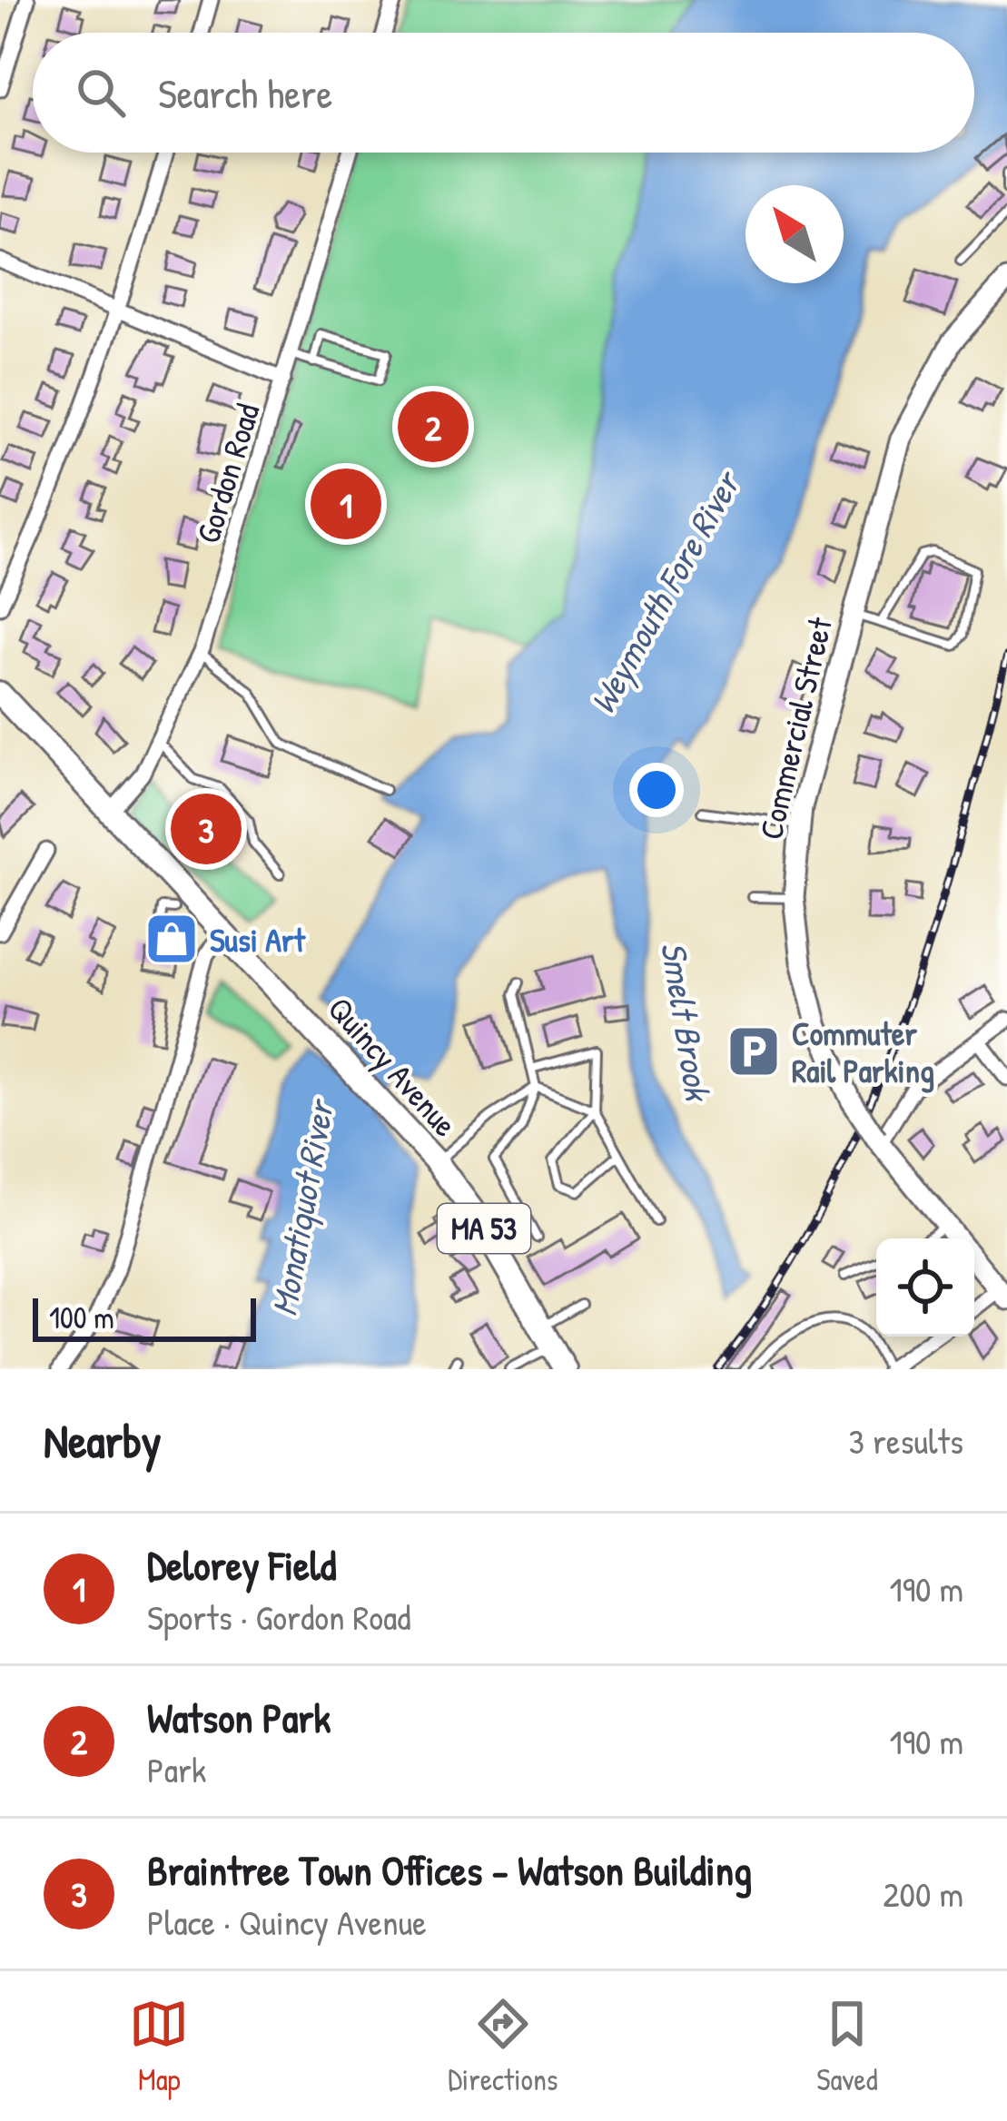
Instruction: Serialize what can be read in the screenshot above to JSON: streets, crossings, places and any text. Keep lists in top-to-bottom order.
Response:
{
  "streets": {
    "main road": ["Commercial Street", "Quincy Avenue", "MA 53"],
    "street": ["Gordon Road"]
  },
  "crossings": [
    ["Gordon Road", "Quincy Avenue"]
  ],
  "water": ["Weymouth Fore River", "Smelt Brook", "Monatiquot River"],
  "places": {
    "shop": ["Susi Art"],
    "parking": ["Commuter Rail Parking"]
  },
  "scale_bar": "100 m",
  "north": "top left",
  "page": {
    "search": "Search here",
    "pins": ["2", "1", "3"],
    "scale": "100 m",
    "heading": ["Nearby", "3 results"],
    "list": [
      {
        "mark": "1",
        "name": "Delorey Field",
        "note": "Sports · Gordon Road",
        "value": "190 m"
      },
      {
        "mark": "2",
        "name": "Watson Park",
        "note": "Park",
        "value": "190 m"
      },
      {
        "mark": "3",
        "name": "Braintree Town Offices - Watson Building",
        "note": "Place · Quincy Avenue",
        "value": "200 m"
      }
    ],
    "nav": ["Map", "Directions", "Saved"]
  }
}
